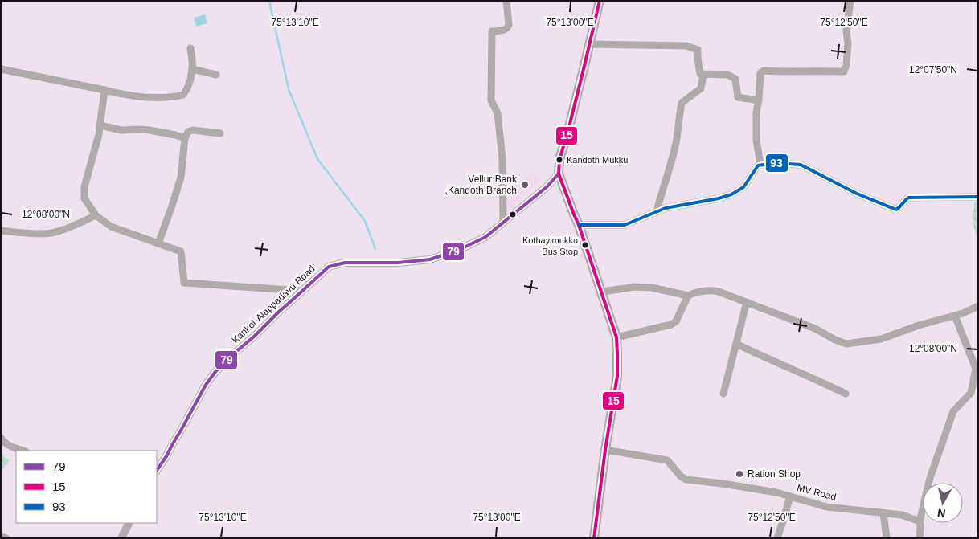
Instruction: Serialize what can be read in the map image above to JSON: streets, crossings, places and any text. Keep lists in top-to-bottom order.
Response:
{
  "streets": {
    "main road": ["Kankol-Alappadavu Road"],
    "street": ["MV Road"]
  },
  "places": [
    "Kandoth Mukku",
    "Vellur Bank ,Kandoth Branch",
    "Kothayimukku Bus Stop",
    "Ration Shop"
  ],
  "lines": ["transit line 15", "transit line 93", "transit line 79"],
  "legend": ["79", "15", "93"],
  "north": "bottom",
  "coordinates": [
    "75°13'10\"E",
    "75°13'00\"E",
    "75°12'50\"E",
    "12°07'50\"N",
    "12°08'00\"N"
  ]
}
